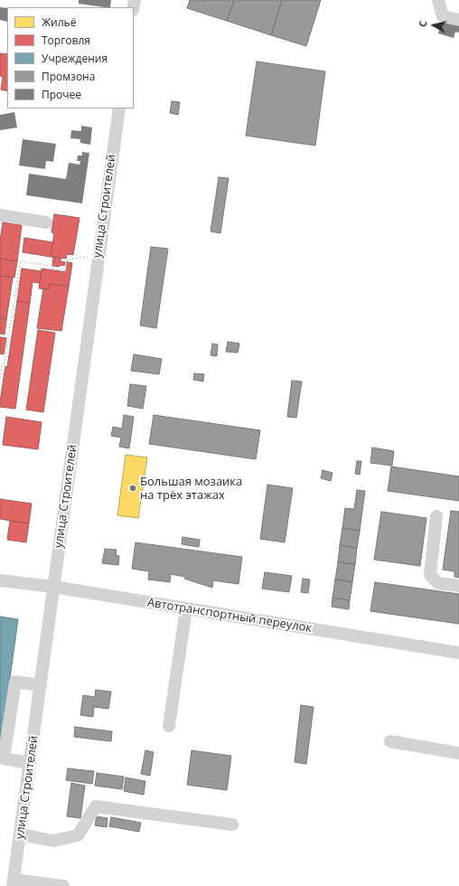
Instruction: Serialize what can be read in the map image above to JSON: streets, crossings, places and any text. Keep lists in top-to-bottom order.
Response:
{
  "streets": {
    "street": ["улица Строителей", "Автотранспортный переулок"]
  },
  "crossings": [
    ["улица Строителей", "Автотранспортный переулок"]
  ],
  "places": ["Большая мозаика на трёх этажах"],
  "legend": [
    "Жильё",
    "Торговля",
    "Учреждения",
    "Промзона",
    "Прочее"
  ],
  "north": "left"
}
